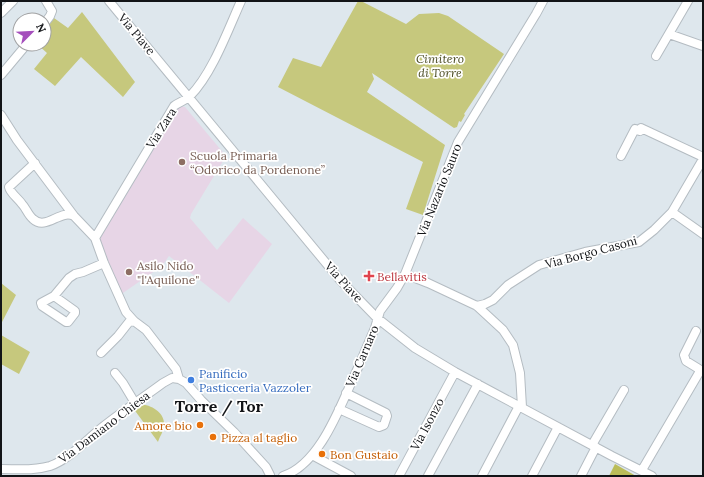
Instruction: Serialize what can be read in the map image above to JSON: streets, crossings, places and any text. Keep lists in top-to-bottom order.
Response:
{
  "streets": {
    "street": [
      "Via Piave",
      "Via Zara",
      "Via Nazario Sauro",
      "Via Borgo Casoni",
      "Via Carnaro",
      "Via Isonzo",
      "Via Damiano Chiesa"
    ]
  },
  "crossings": [
    ["Via Piave", "Via Zara"],
    ["Via Piave", "Via Nazario Sauro"],
    ["Via Piave", "Via Carnaro"],
    ["Via Piave", "Via Isonzo"],
    ["Via Nazario Sauro", "Via Carnaro"]
  ],
  "districts": ["Torre / Tor"],
  "parks": ["Cimitero di Torre"],
  "places": {
    "other": [
      "Scuola Primaria “Odorico da Pordenone”",
      "Asilo Nido \"l'Aquilone\"",
      "Panificio Pasticceria Vazzoler",
      "Amore bio",
      "Pizza al taglio",
      "Bon Gustaio"
    ],
    "health": ["Bellavitis"]
  },
  "north": "top right"
}
